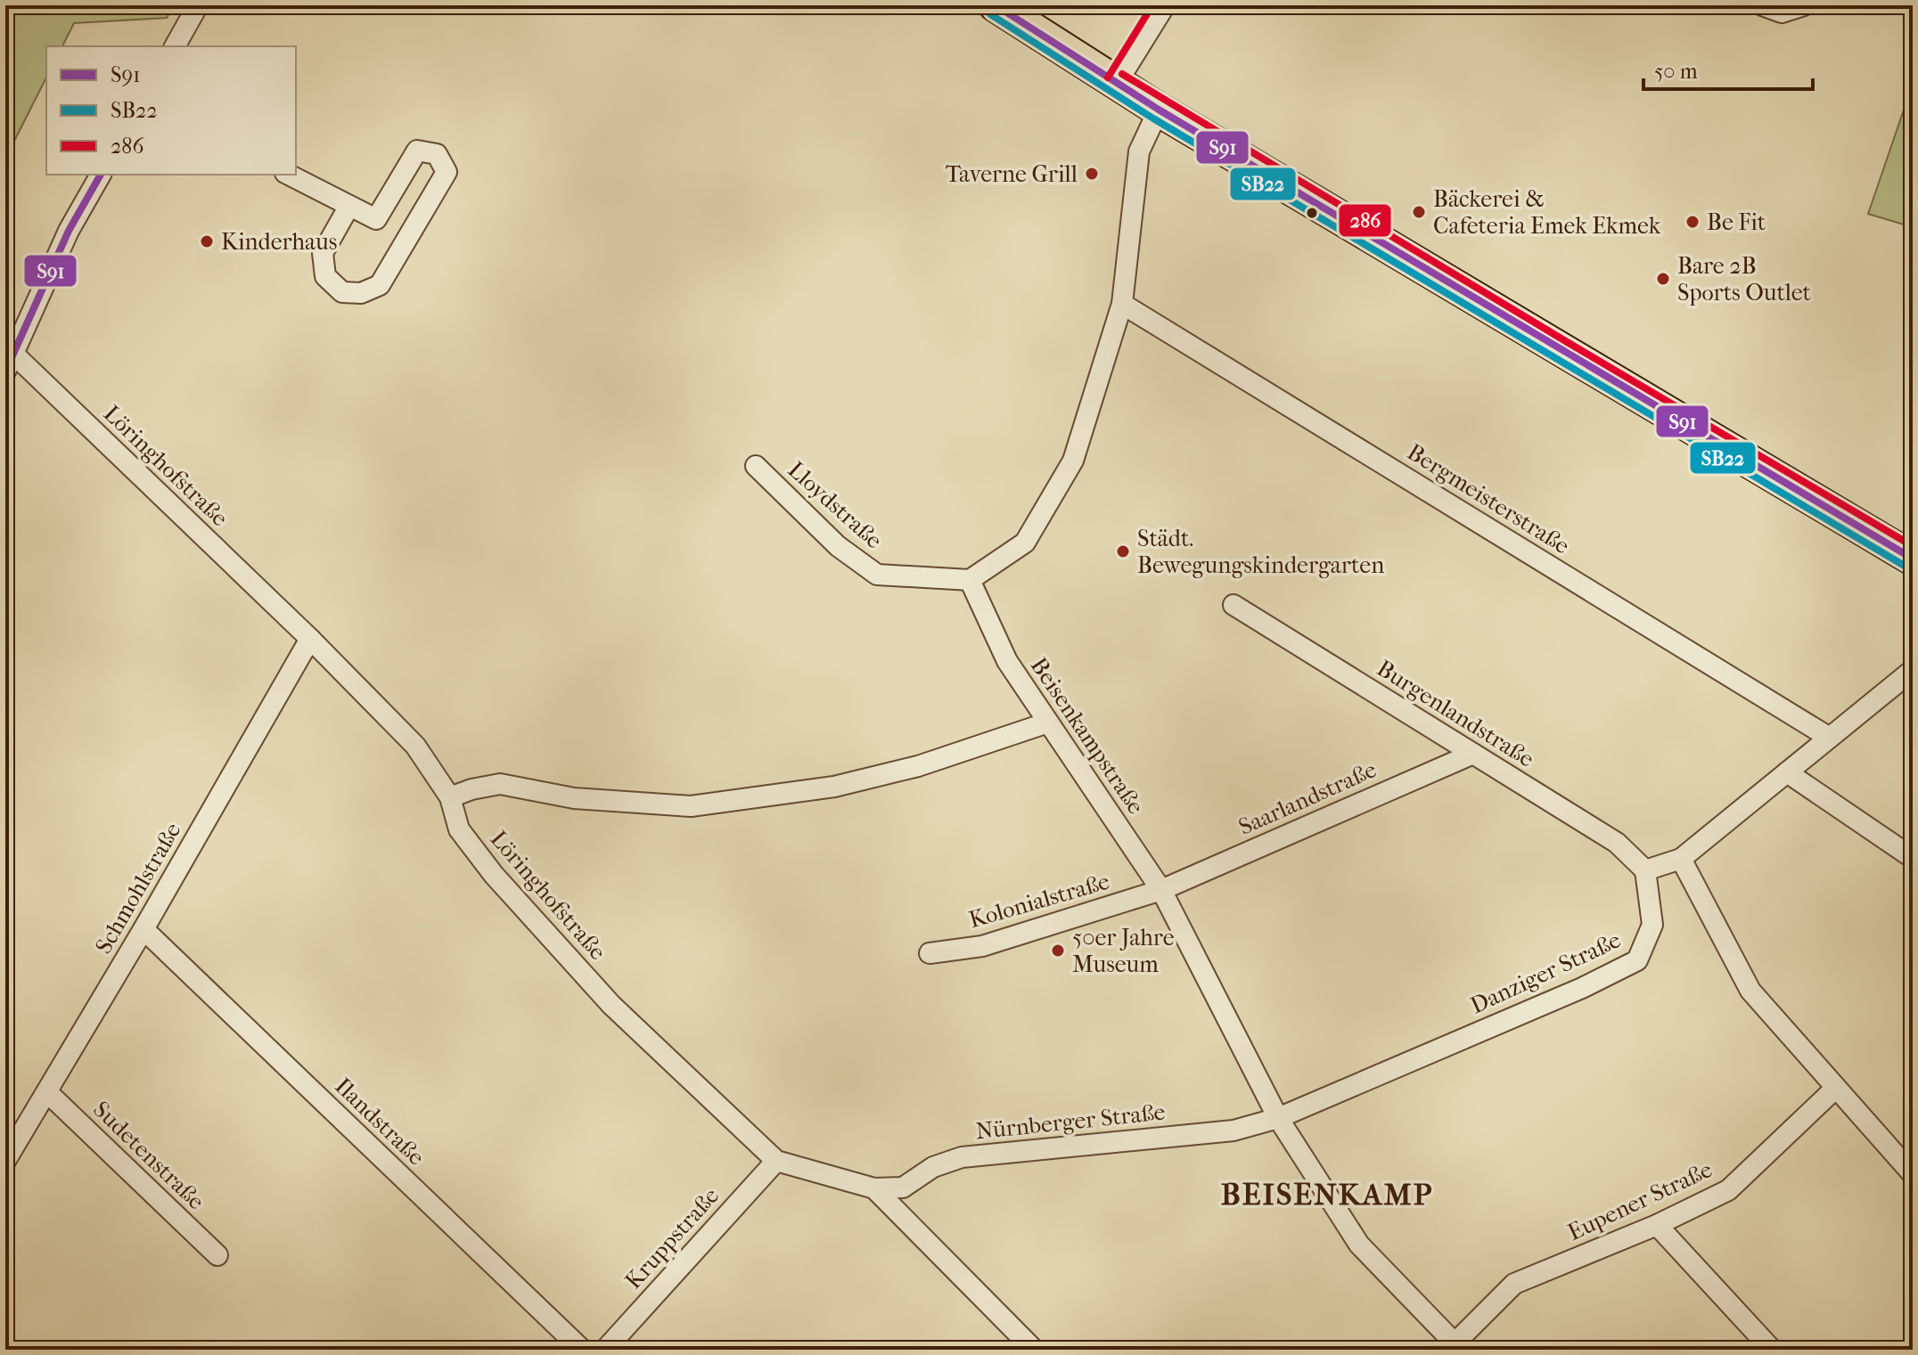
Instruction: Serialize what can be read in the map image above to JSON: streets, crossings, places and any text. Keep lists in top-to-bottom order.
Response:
{
  "streets": {
    "street": [
      "Löringhofstraße",
      "Bergmeisterstraße",
      "Lloydstraße",
      "Burgenlandstraße",
      "Beisenkampstraße",
      "Saarlandstraße",
      "Schmohlstraße",
      "Kolonialstraße",
      "Danziger Straße",
      "Ilandstraße",
      "Nürnberger Straße",
      "Sudetenstraße",
      "Eupener Straße",
      "Kruppstraße"
    ]
  },
  "crossings": [
    ["Löringhofstraße", "Schmohlstraße"],
    ["Löringhofstraße", "Nürnberger Straße"],
    ["Löringhofstraße", "Kruppstraße"],
    ["Lloydstraße", "Beisenkampstraße"],
    ["Burgenlandstraße", "Saarlandstraße"],
    ["Burgenlandstraße", "Danziger Straße"],
    ["Beisenkampstraße", "Saarlandstraße"],
    ["Beisenkampstraße", "Kolonialstraße"],
    ["Beisenkampstraße", "Danziger Straße"],
    ["Beisenkampstraße", "Nürnberger Straße"],
    ["Beisenkampstraße", "Eupener Straße"],
    ["Saarlandstraße", "Kolonialstraße"],
    ["Schmohlstraße", "Ilandstraße"],
    ["Schmohlstraße", "Sudetenstraße"],
    ["Danziger Straße", "Nürnberger Straße"]
  ],
  "districts": ["BEISENKAMP"],
  "places": [
    "Taverne Grill",
    "Bäckerei & Cafeteria Emek Ekmek",
    "Be Fit",
    "Kinderhaus",
    "Bare 2B Sports Outlet",
    "Städt. Bewegungskindergarten",
    "50er Jahre Museum"
  ],
  "lines": ["transit line S91", "transit line 286", "transit line SB22"],
  "legend": ["S91", "SB22", "286"],
  "scale_bar": "50 m"
}
